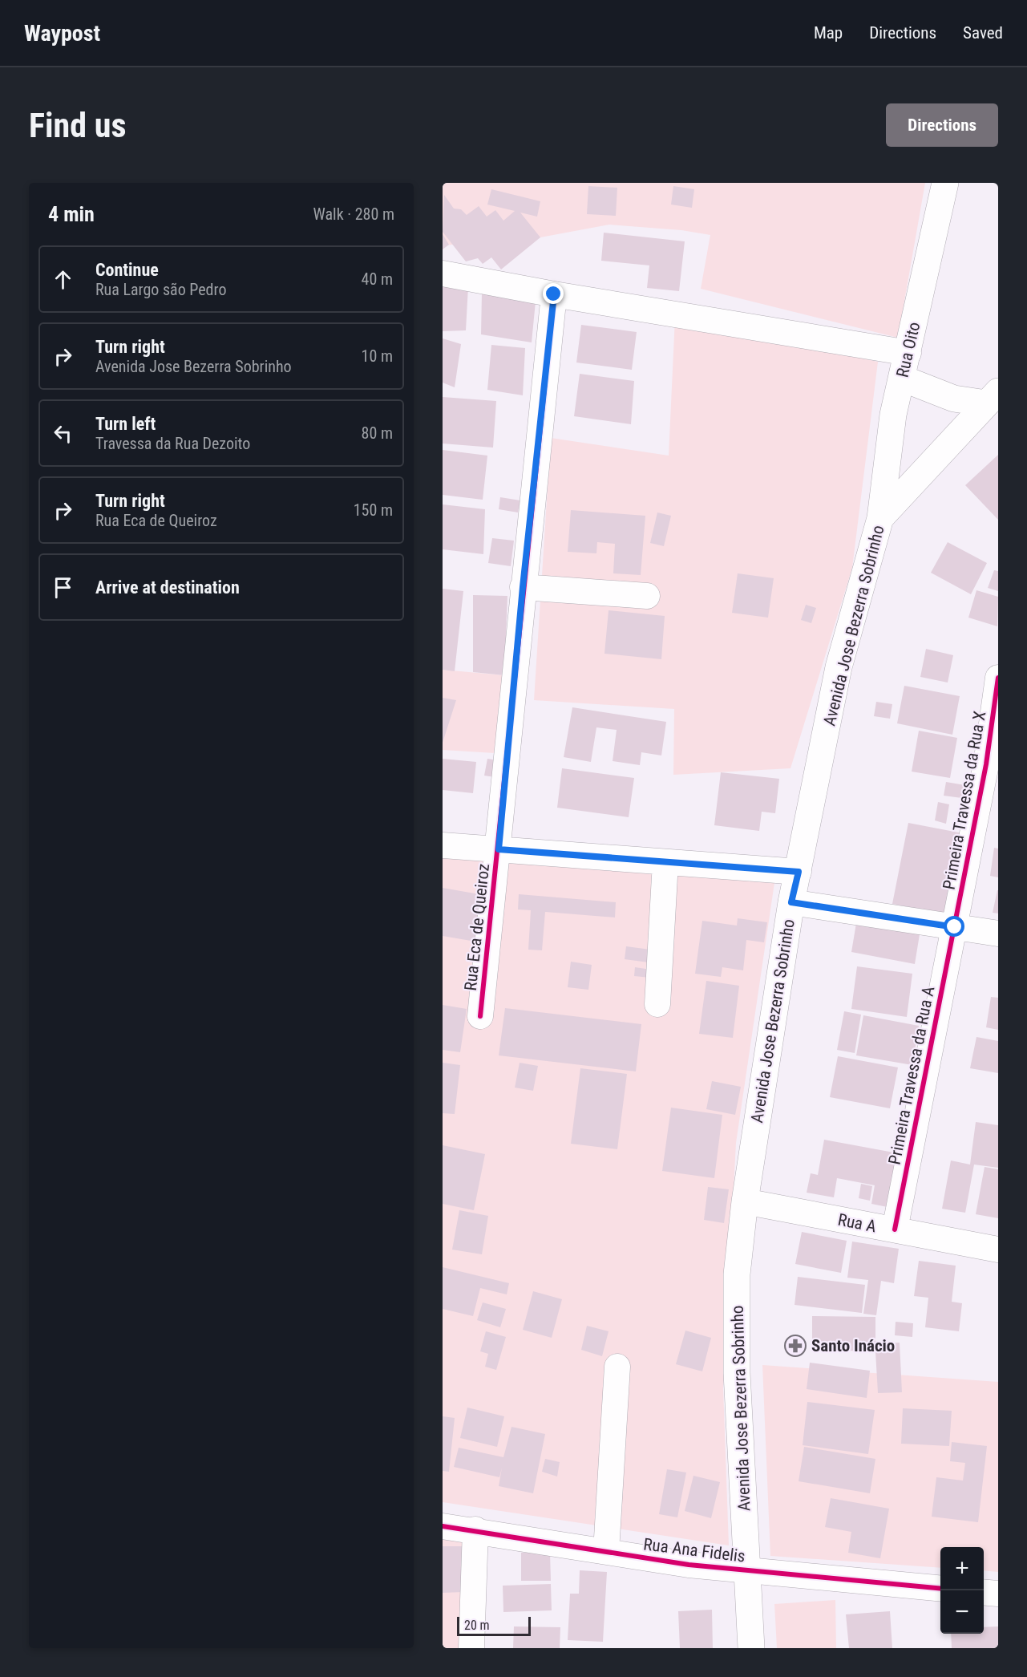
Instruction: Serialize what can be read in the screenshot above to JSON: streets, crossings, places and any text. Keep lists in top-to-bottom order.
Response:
{
  "streets": {
    "main road": ["Rua Oito", "Avenida Jose Bezerra Sobrinho"],
    "street": [
      "Primeira Travessa da Rua X",
      "Rua Eca de Queiroz",
      "Primeira Travessa da Rua A",
      "Rua A",
      "Rua Ana Fidelis"
    ]
  },
  "crossings": [
    ["Rua Oito", "Avenida Jose Bezerra Sobrinho"],
    ["Avenida Jose Bezerra Sobrinho", "Rua A"],
    ["Avenida Jose Bezerra Sobrinho", "Rua Ana Fidelis"],
    ["Primeira Travessa da Rua X", "Primeira Travessa da Rua A"],
    ["Primeira Travessa da Rua A", "Rua A"]
  ],
  "places": {
    "pharmacy": ["Santo Inácio"]
  },
  "scale_bar": "20 m",
  "page": {
    "header": "Waypost",
    "nav": ["Map", "Directions", "Saved"],
    "buttons": "Directions",
    "title": "Find us",
    "heading": ["4 min", "Walk · 280 m"],
    "list": [
      ["Continue", "Rua Largo são Pedro", "40 m"],
      ["Turn right", "Avenida Jose Bezerra Sobrinho", "10 m"],
      ["Turn left", "Travessa da Rua Dezoito", "80 m"],
      ["Turn right", "Rua Eca de Queiroz", "150 m"],
      "Arrive at destination"
    ],
    "map_buttons": ["+", "−"],
    "scale": "20 m"
  }
}
